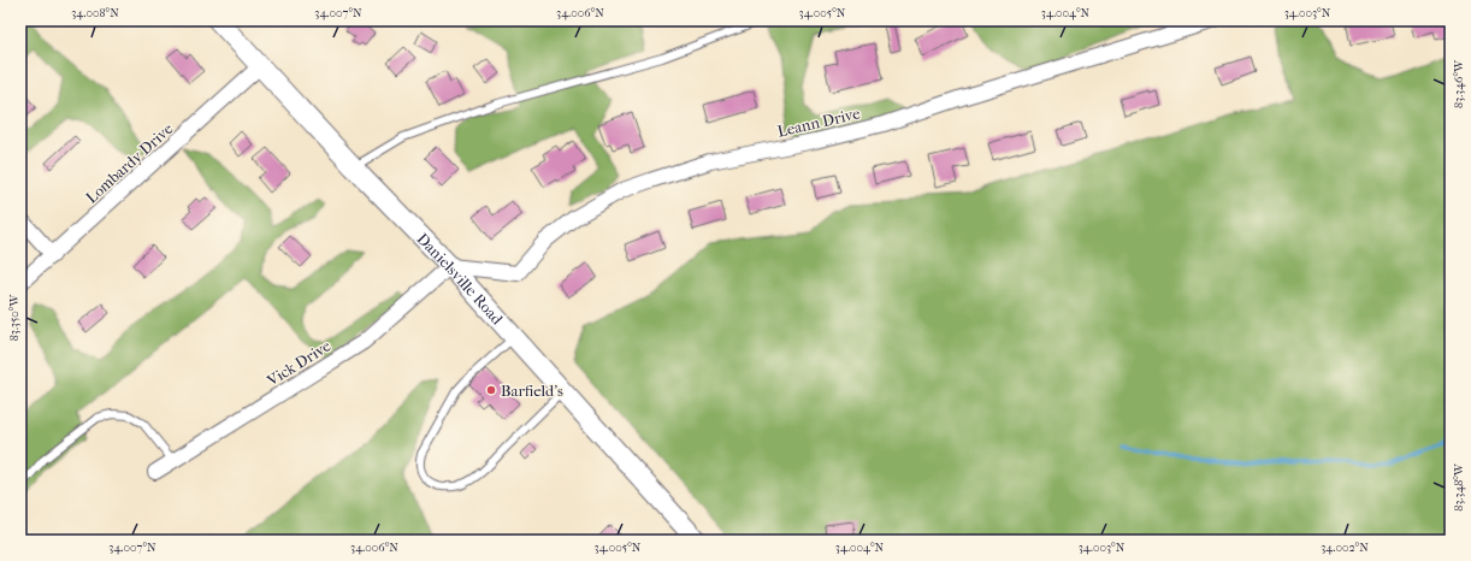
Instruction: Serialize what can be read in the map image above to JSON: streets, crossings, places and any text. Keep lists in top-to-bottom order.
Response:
{
  "streets": {
    "main road": ["Danielsville Road"],
    "street": ["Leann Drive", "Lombardy Drive", "Vick Drive"]
  },
  "crossings": [
    ["Leann Drive", "Danielsville Road"],
    ["Leann Drive", "Vick Drive"],
    ["Lombardy Drive", "Danielsville Road"],
    ["Danielsville Road", "Vick Drive"]
  ],
  "places": ["Barfield's"],
  "coordinates": [
    "34.008°N",
    "34.007°N",
    "34.006°N",
    "34.005°N",
    "34.004°N",
    "34.003°N",
    "83.346°W",
    "83.350°W",
    "83.348°W",
    "34.002°N"
  ]
}
